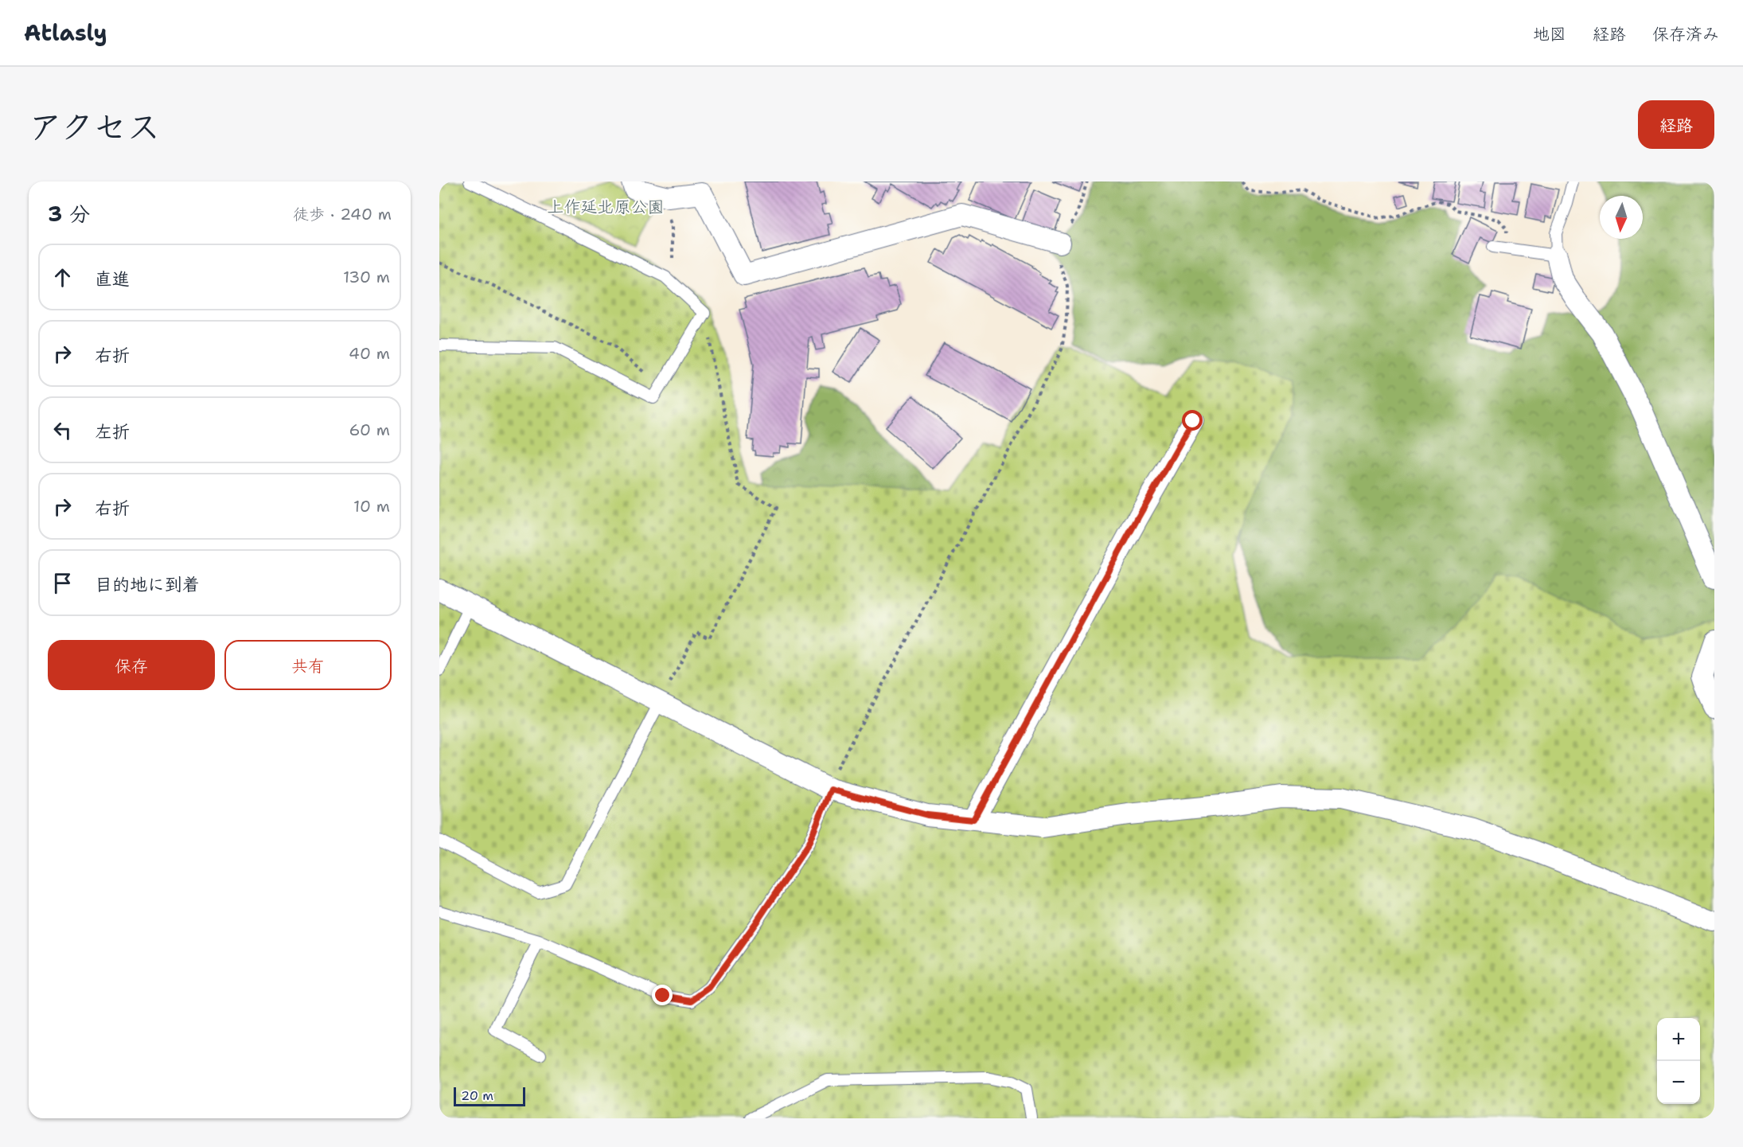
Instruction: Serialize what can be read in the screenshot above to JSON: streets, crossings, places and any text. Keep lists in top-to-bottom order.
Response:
{
  "parks": ["上作延北原公園"],
  "scale_bar": "20 m",
  "north": "bottom",
  "page": {
    "header": "Atlasly",
    "nav": ["地図", "経路", "保存済み"],
    "title": "アクセス",
    "buttons": [
      "経路",
      ["保存", "共有"]
    ],
    "heading": ["3 分", "徒歩 · 240 m"],
    "list": [
      ["直進", "130 m"],
      ["右折", "40 m"],
      ["左折", "60 m"],
      ["右折", "10 m"],
      "目的地に到着"
    ],
    "map_buttons": ["+", "−"],
    "scale": "20 m"
  }
}
